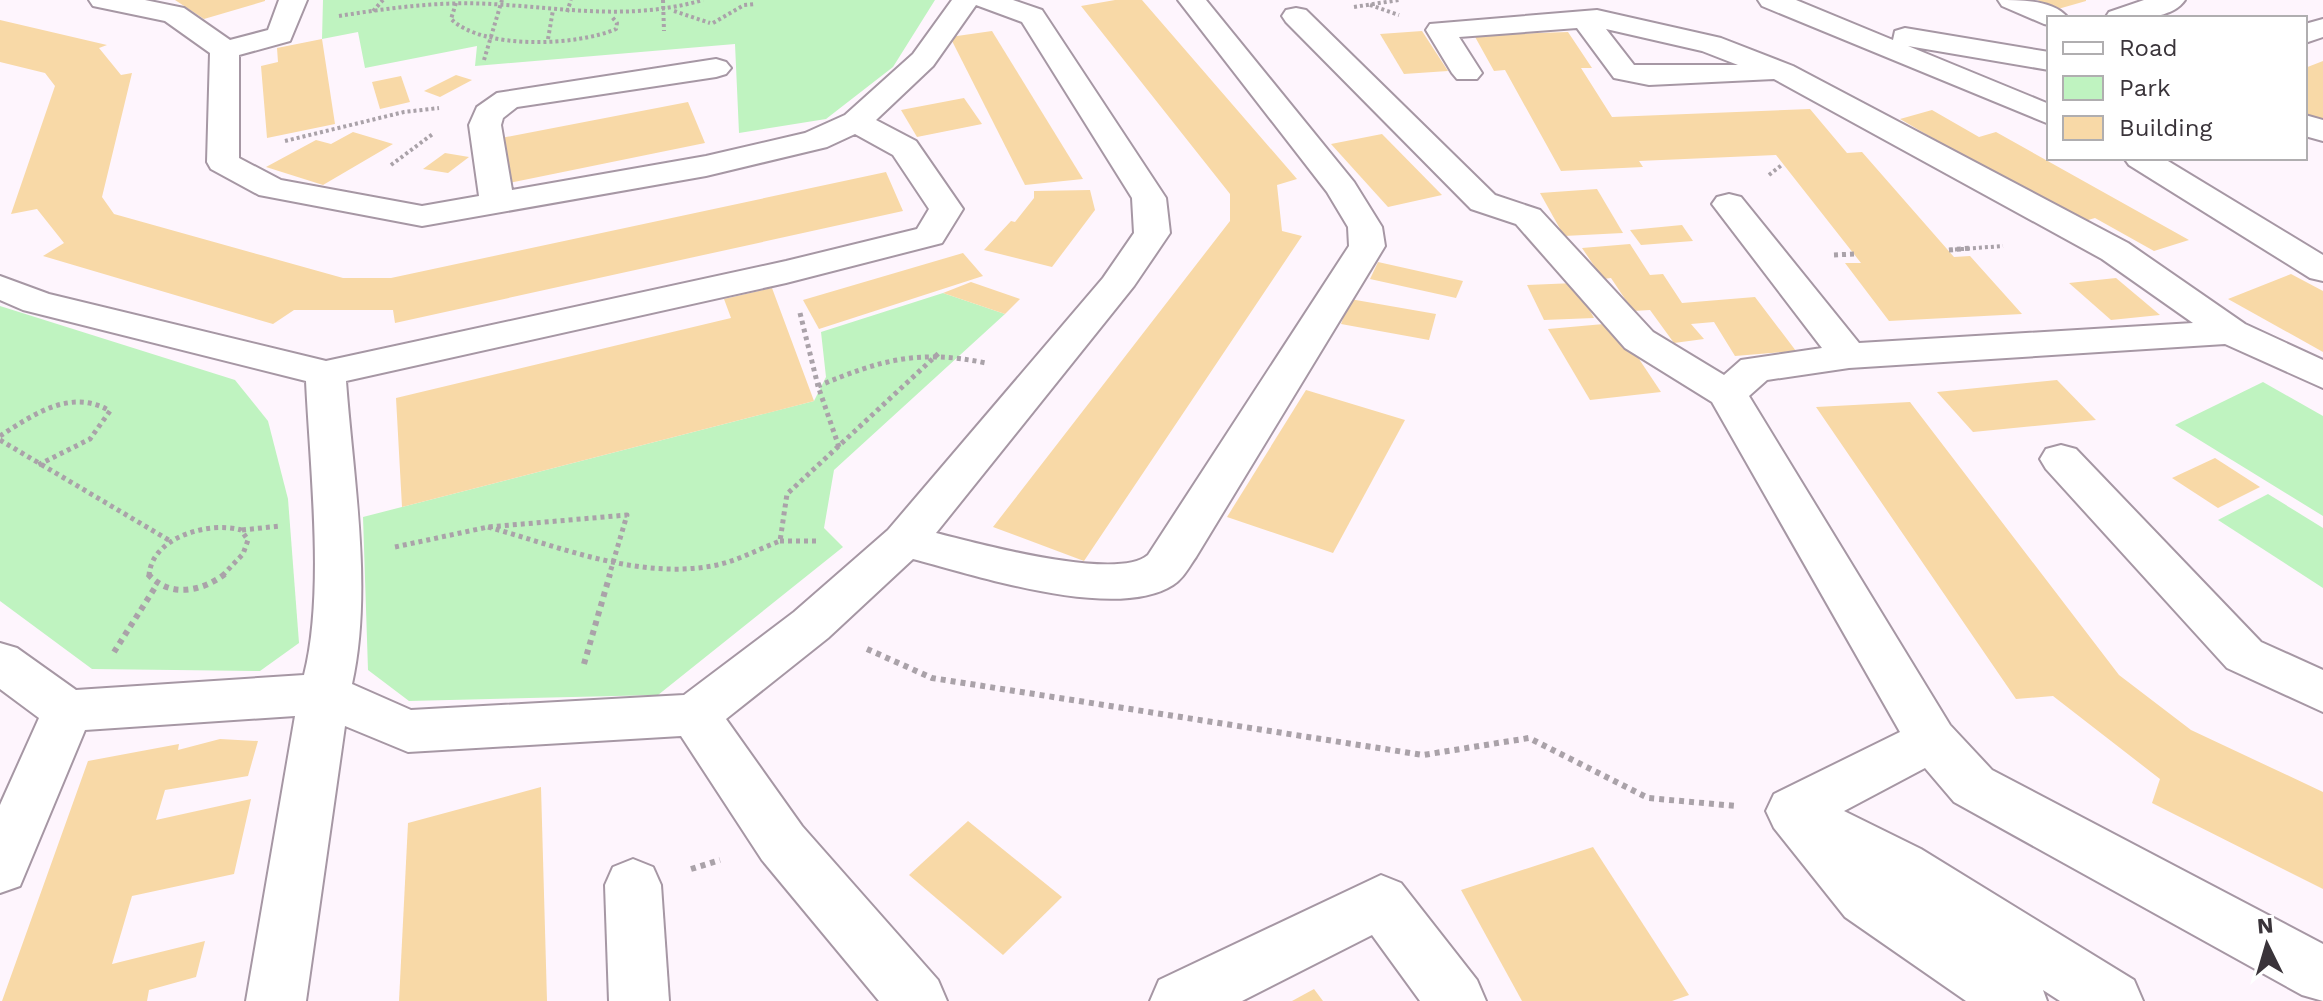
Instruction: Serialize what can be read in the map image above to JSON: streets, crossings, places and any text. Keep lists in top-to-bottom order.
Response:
{
  "legend": ["Road", "Park", "Building"],
  "north": "top"
}
